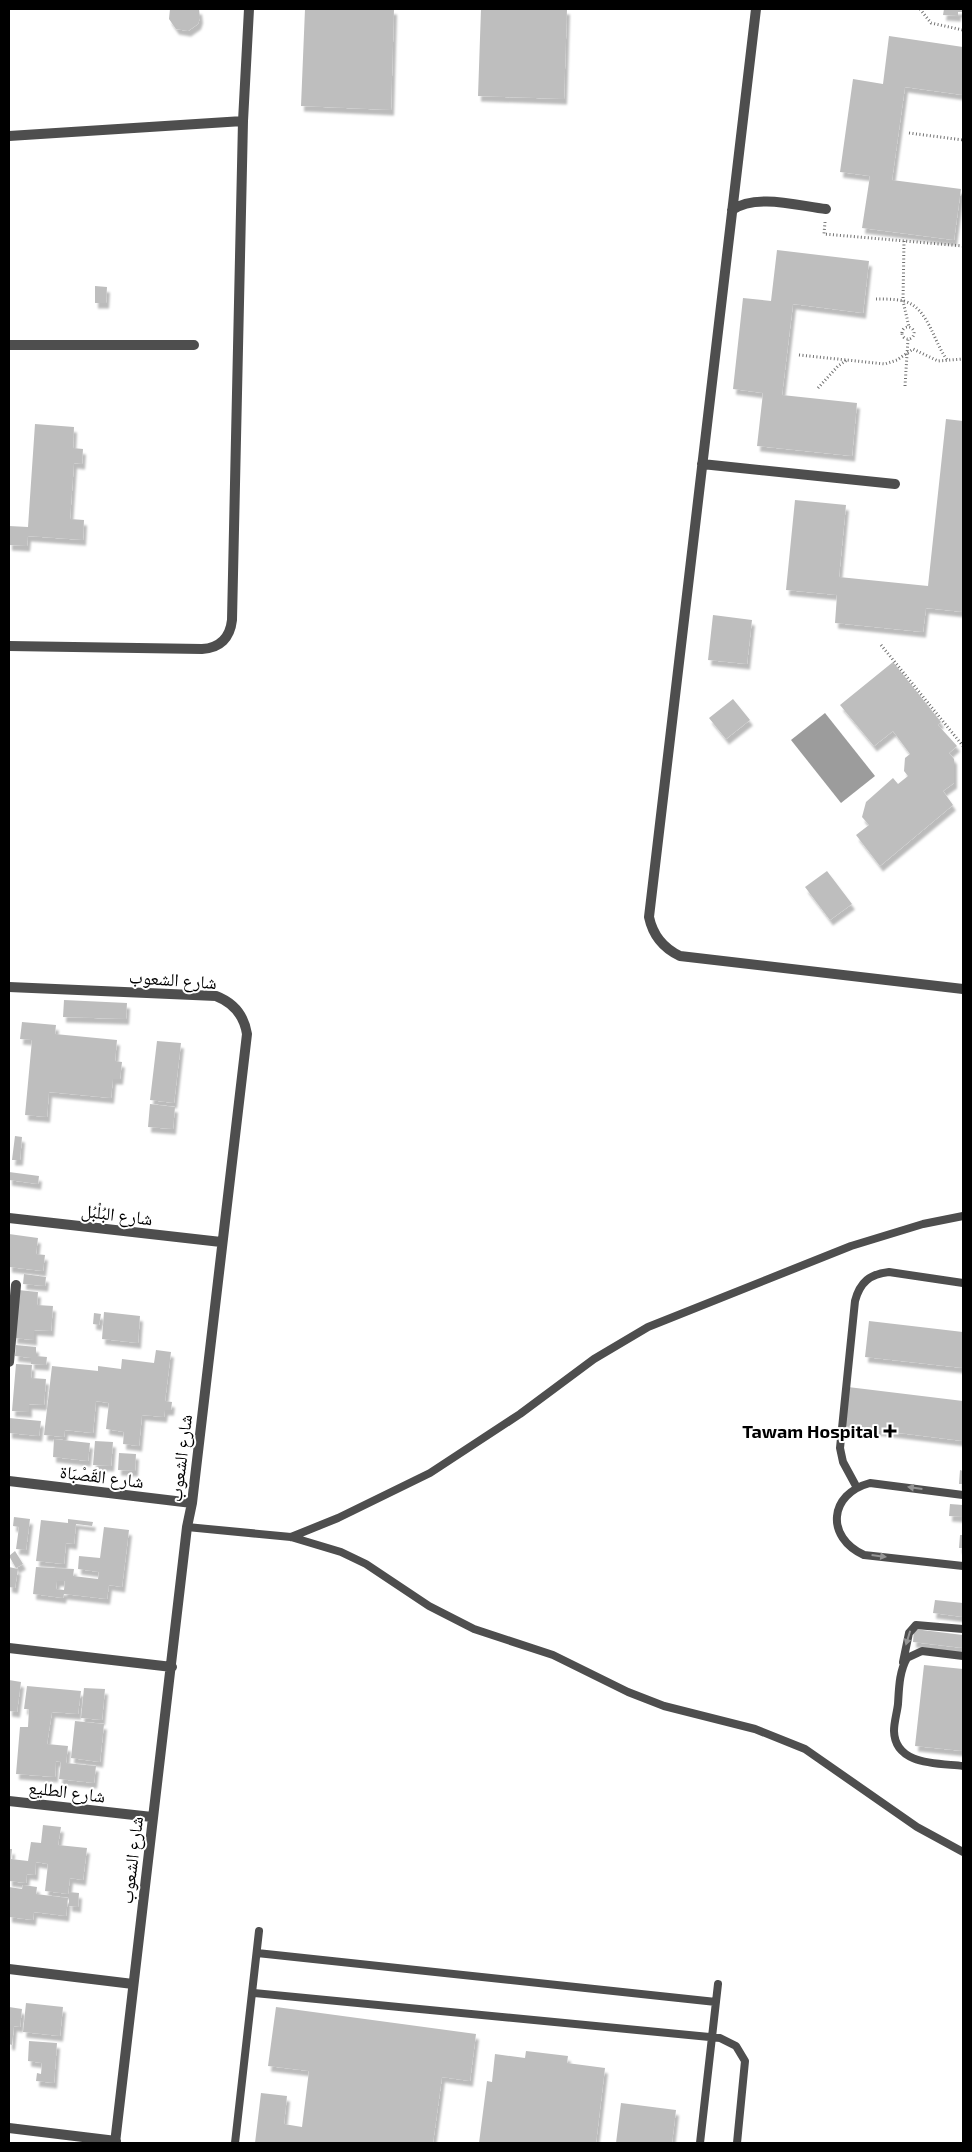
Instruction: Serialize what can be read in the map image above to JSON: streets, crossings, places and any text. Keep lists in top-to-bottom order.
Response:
{
  "streets": {
    "street": [
      "شارع الشعوب",
      "شارع البُلْبُل",
      "شارع القَصْبَاة",
      "شارع الطليع"
    ]
  },
  "crossings": [
    ["شارع الشعوب", "شارع البُلْبُل"],
    ["شارع الشعوب", "شارع القَصْبَاة"],
    ["شارع الشعوب", "شارع الطليع"]
  ],
  "places": {
    "health": ["Tawam Hospital"]
  }
}
